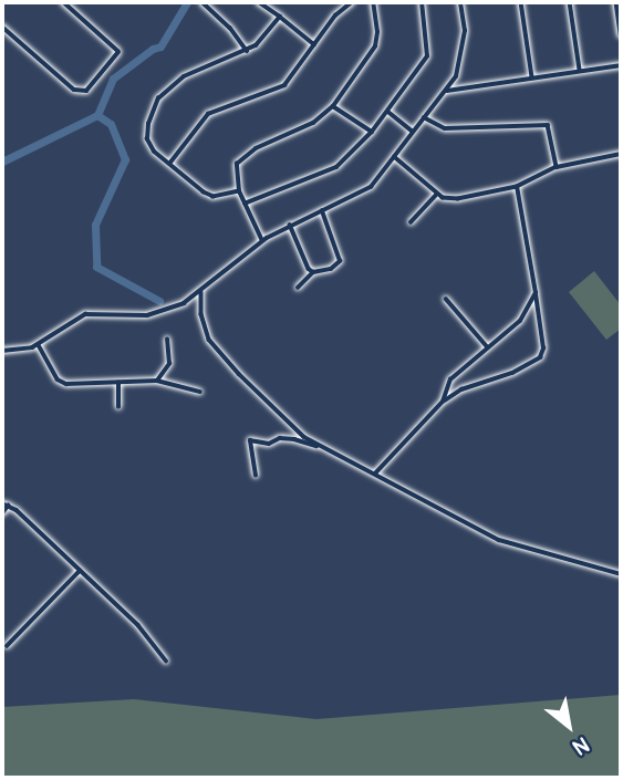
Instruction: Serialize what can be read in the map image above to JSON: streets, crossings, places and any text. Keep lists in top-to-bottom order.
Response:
{
  "north": "bottom right"
}
